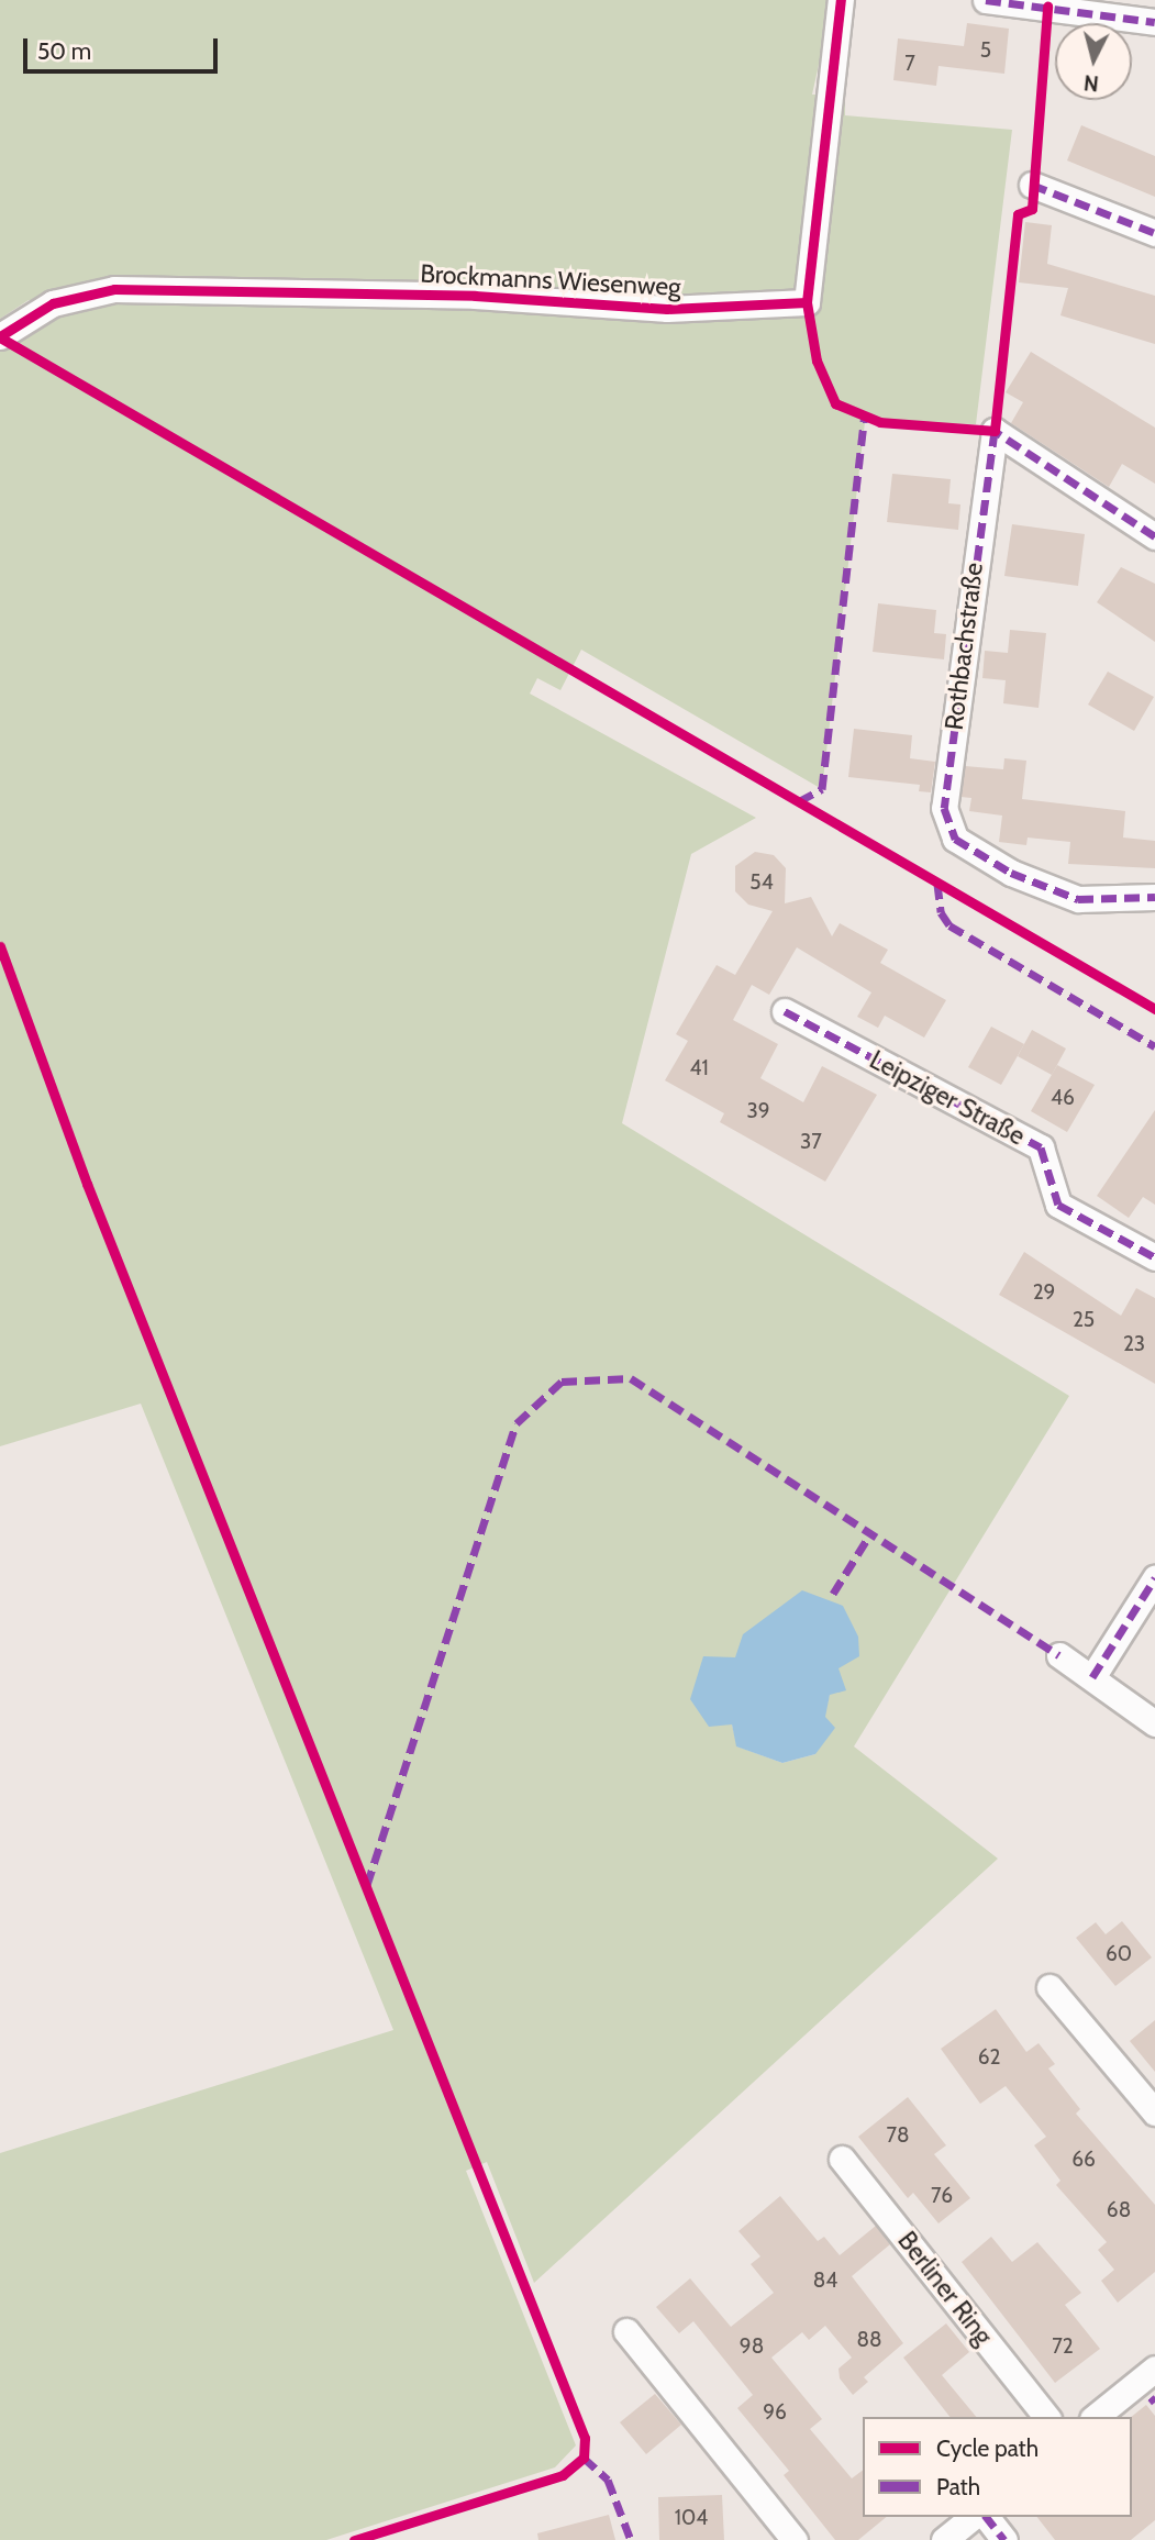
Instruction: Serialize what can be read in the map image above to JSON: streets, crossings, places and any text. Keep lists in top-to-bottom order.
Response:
{
  "streets": {
    "street": [
      "Brockmanns Wiesenweg",
      "Rothbachstraße",
      "Leipziger Straße",
      "Berliner Ring"
    ]
  },
  "house_numbers": [
    "5",
    "7",
    "54",
    "41",
    "46",
    "39",
    "37",
    "29",
    "25",
    "23",
    "60",
    "62",
    "78",
    "66",
    "76",
    "68",
    "84",
    "88",
    "98",
    "72",
    "96",
    "104"
  ],
  "legend": ["Cycle path", "Path"],
  "scale_bar": "50 m",
  "north": "bottom"
}
